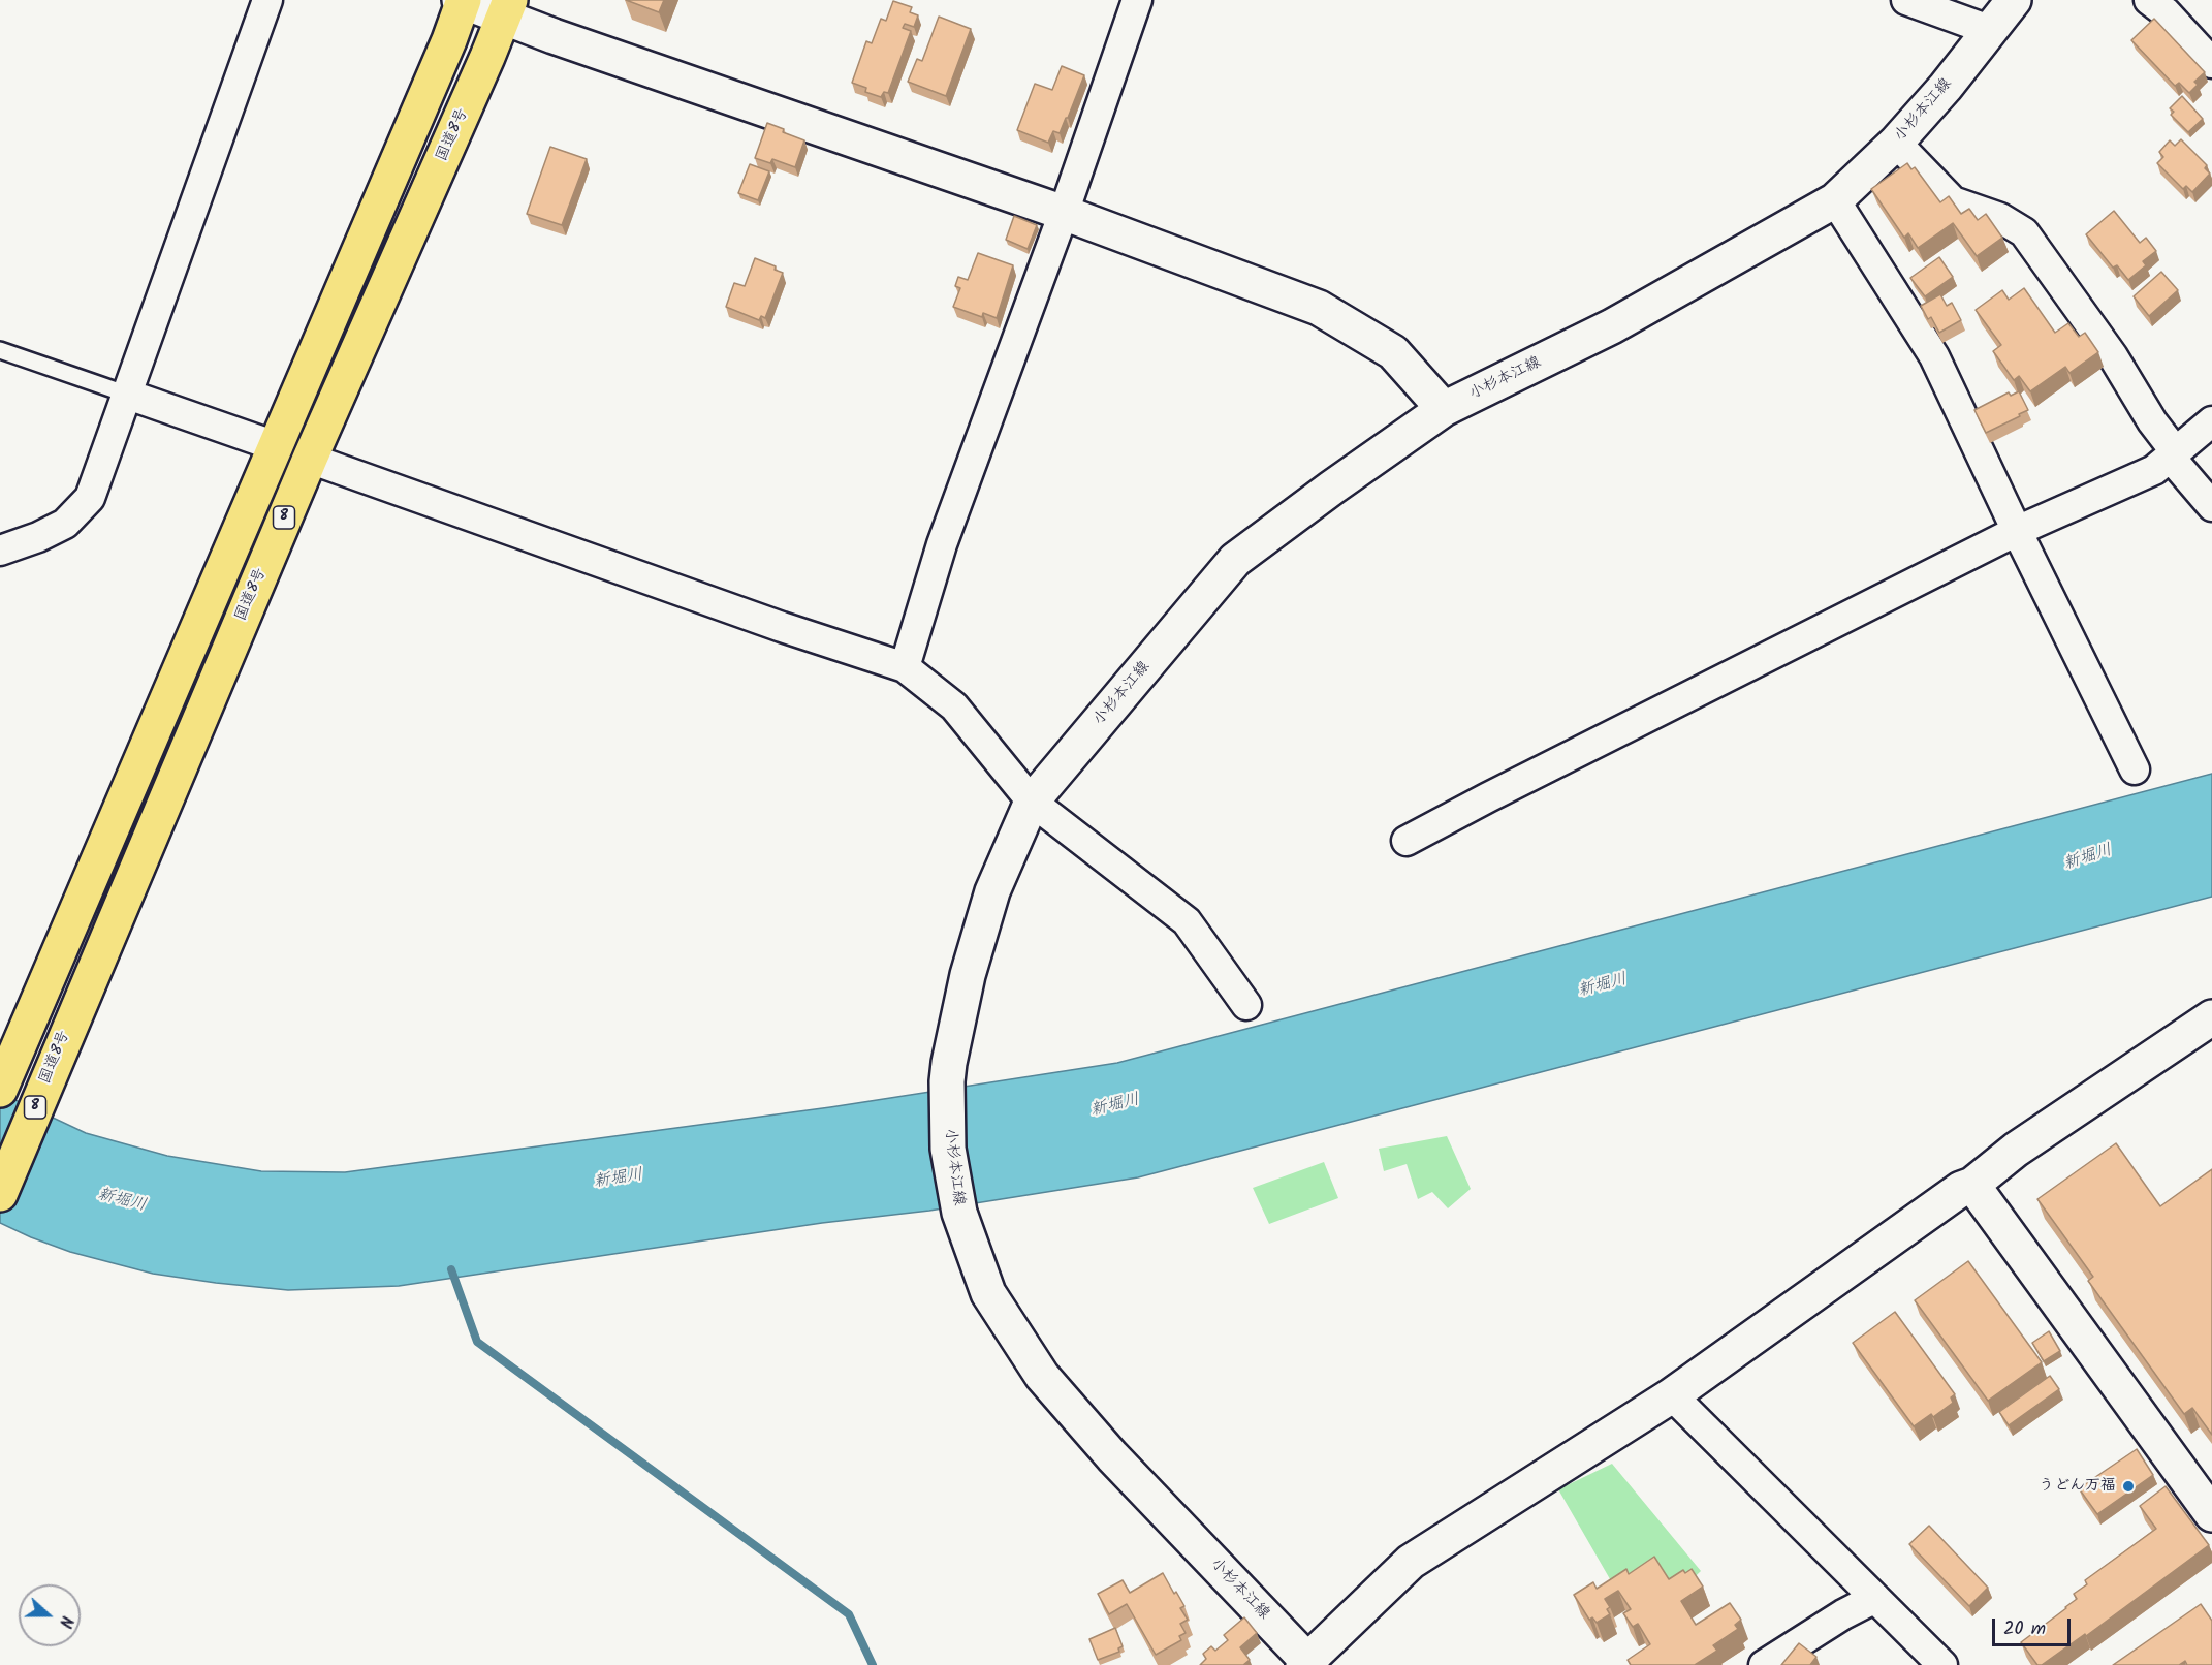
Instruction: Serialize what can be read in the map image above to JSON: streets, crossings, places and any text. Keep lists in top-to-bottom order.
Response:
{
  "streets": {
    "highway": ["国道8号", "8"],
    "street": ["小杉本江線"]
  },
  "water": ["新堀川"],
  "places": ["うどん万福"],
  "scale_bar": "20 m",
  "north": "right"
}
